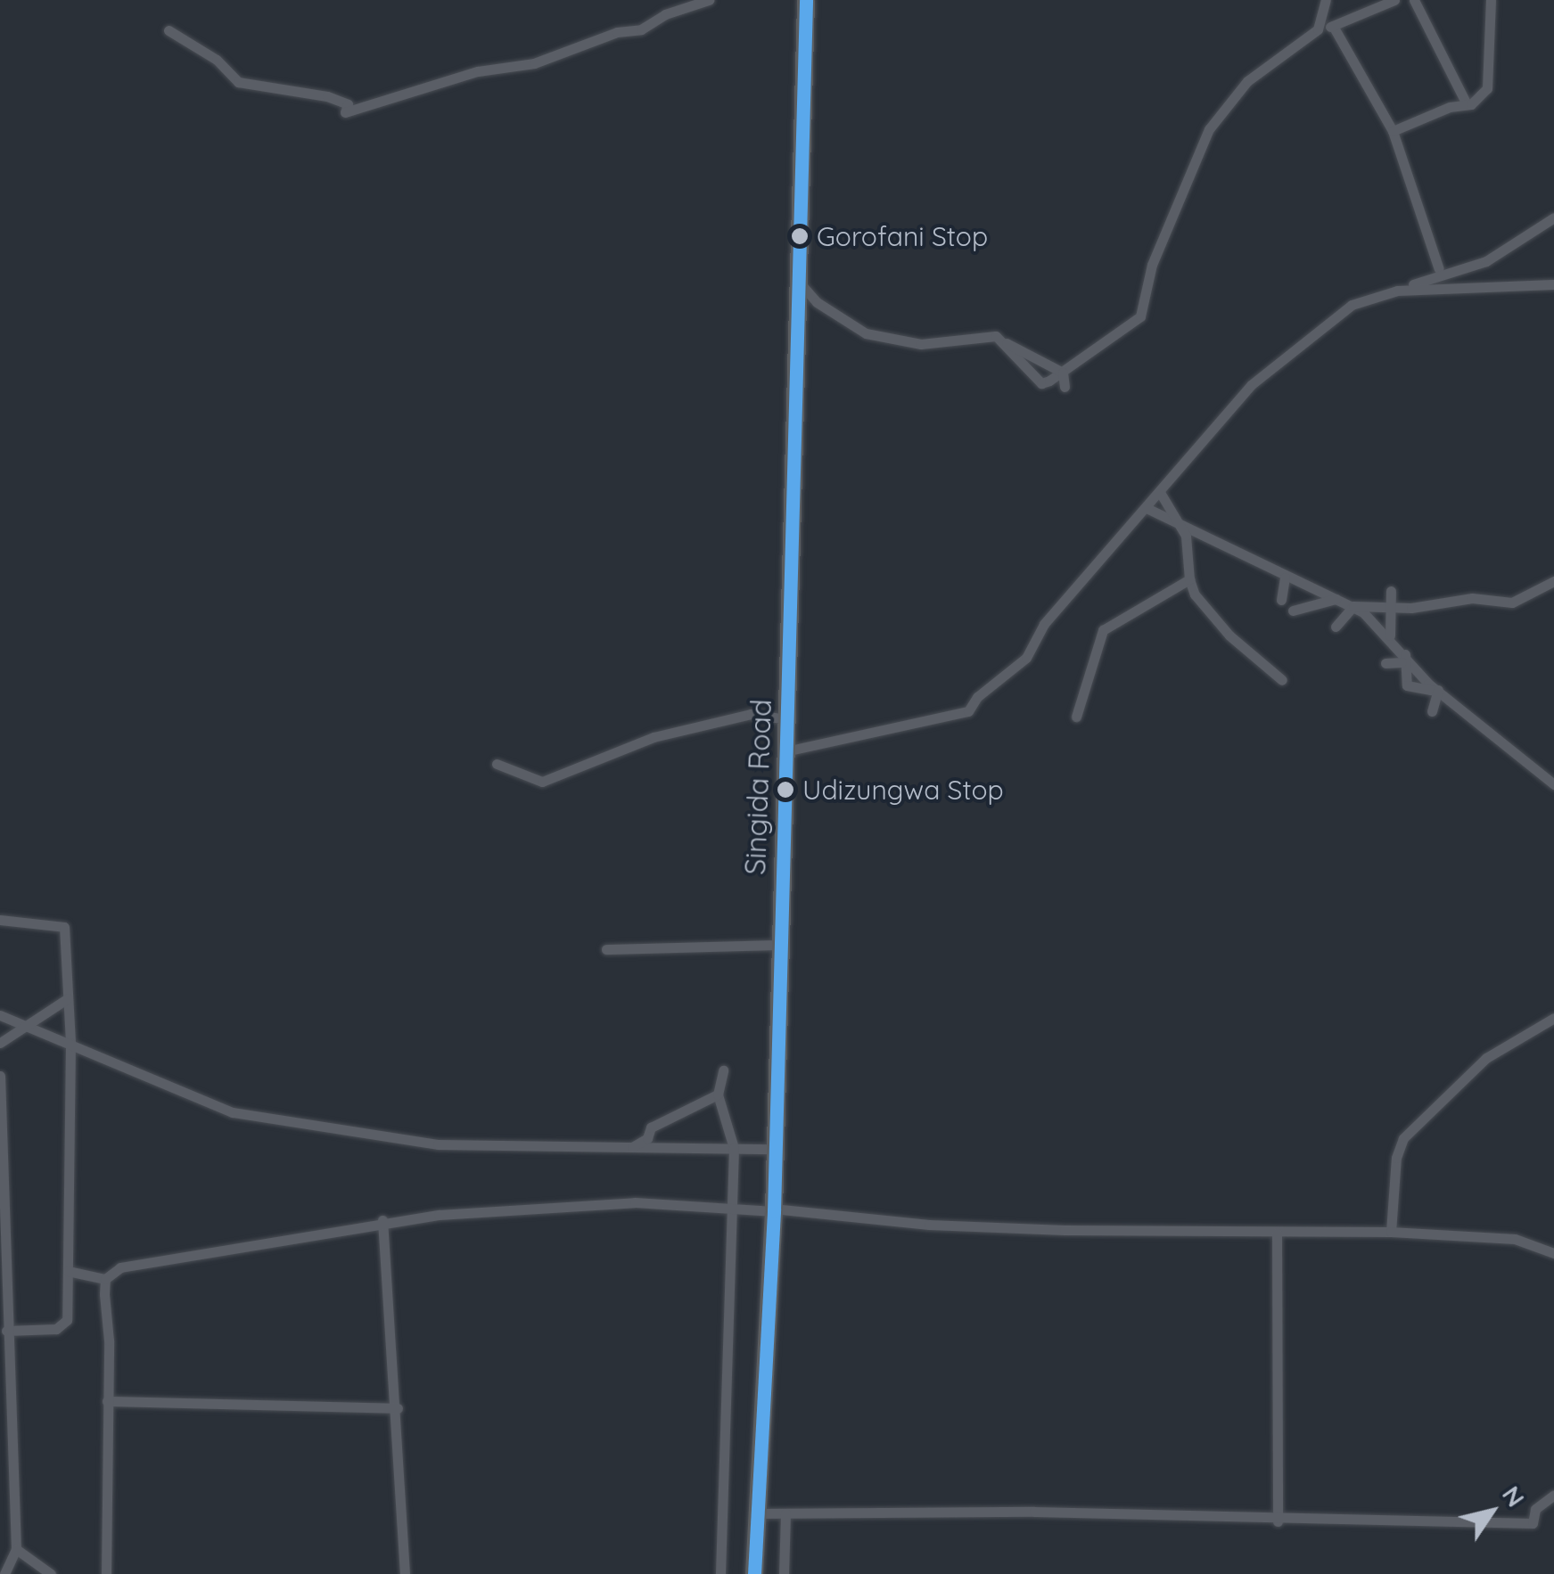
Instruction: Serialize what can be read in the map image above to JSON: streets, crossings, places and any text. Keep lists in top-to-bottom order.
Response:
{
  "streets": {
    "highway": ["Singida Road"]
  },
  "places": ["Gorofani Stop", "Udizungwa Stop"],
  "north": "top right"
}
